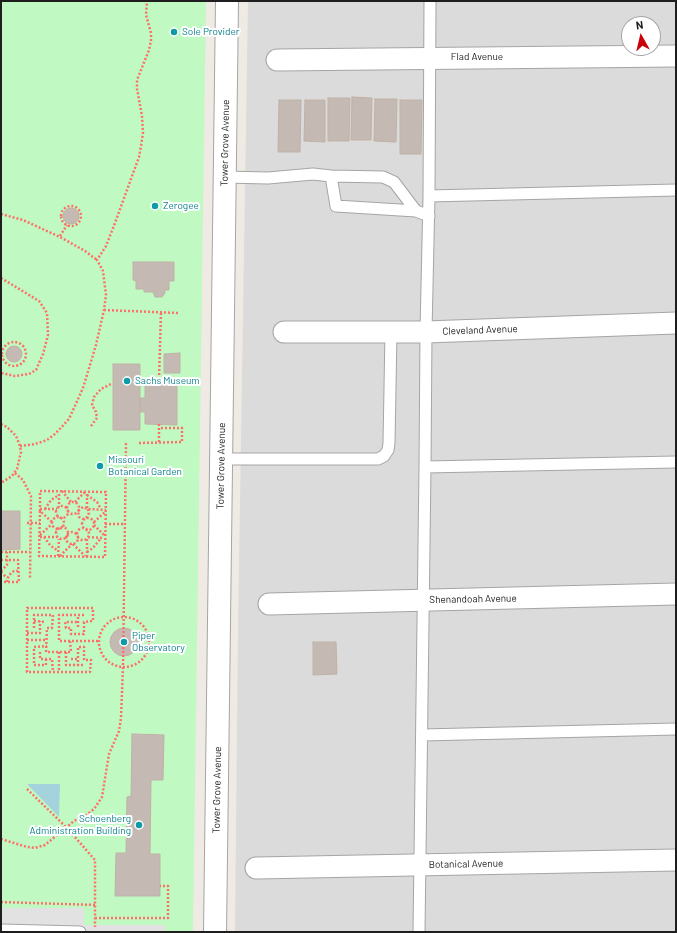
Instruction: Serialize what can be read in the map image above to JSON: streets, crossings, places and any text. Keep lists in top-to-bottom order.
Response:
{
  "streets": {
    "street": [
      "Flad Avenue",
      "Tower Grove Avenue",
      "Cleveland Avenue",
      "Shenandoah Avenue",
      "Botanical Avenue"
    ]
  },
  "places": [
    "Sole Provider",
    "Zerogee",
    "Sachs Museum",
    "Missouri Botanical Garden",
    "Piper Observatory",
    "Schoenberg Administration Building"
  ],
  "north": "top"
}
